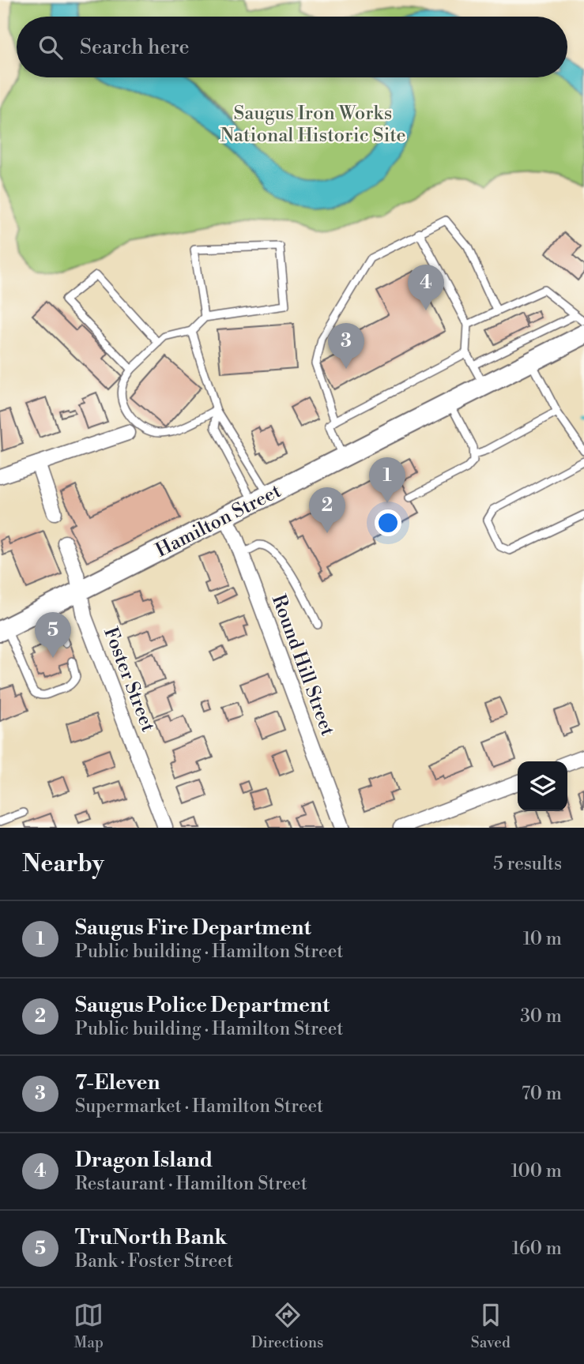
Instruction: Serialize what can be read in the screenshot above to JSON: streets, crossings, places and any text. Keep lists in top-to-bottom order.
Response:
{
  "streets": {
    "main road": ["Hamilton Street"],
    "street": ["Round Hill Street", "Foster Street"]
  },
  "crossings": [
    ["Hamilton Street", "Round Hill Street"],
    ["Hamilton Street", "Foster Street"]
  ],
  "parks": ["Saugus Iron Works National Historic Site"],
  "page": {
    "search": "Search here",
    "pins": [
      "4",
      "3",
      "1",
      "2",
      "5"
    ],
    "heading": ["Nearby", "5 results"],
    "list": [
      {
        "mark": "1",
        "name": "Saugus Fire Department",
        "note": "Public building · Hamilton Street",
        "value": "10 m"
      },
      {
        "mark": "2",
        "name": "Saugus Police Department",
        "note": "Public building · Hamilton Street",
        "value": "30 m"
      },
      {
        "mark": "3",
        "name": "7-Eleven",
        "note": "Supermarket · Hamilton Street",
        "value": "70 m"
      },
      {
        "mark": "4",
        "name": "Dragon Island",
        "note": "Restaurant · Hamilton Street",
        "value": "100 m"
      },
      {
        "mark": "5",
        "name": "TruNorth Bank",
        "note": "Bank · Foster Street",
        "value": "160 m"
      }
    ],
    "nav": ["Map", "Directions", "Saved"]
  }
}
